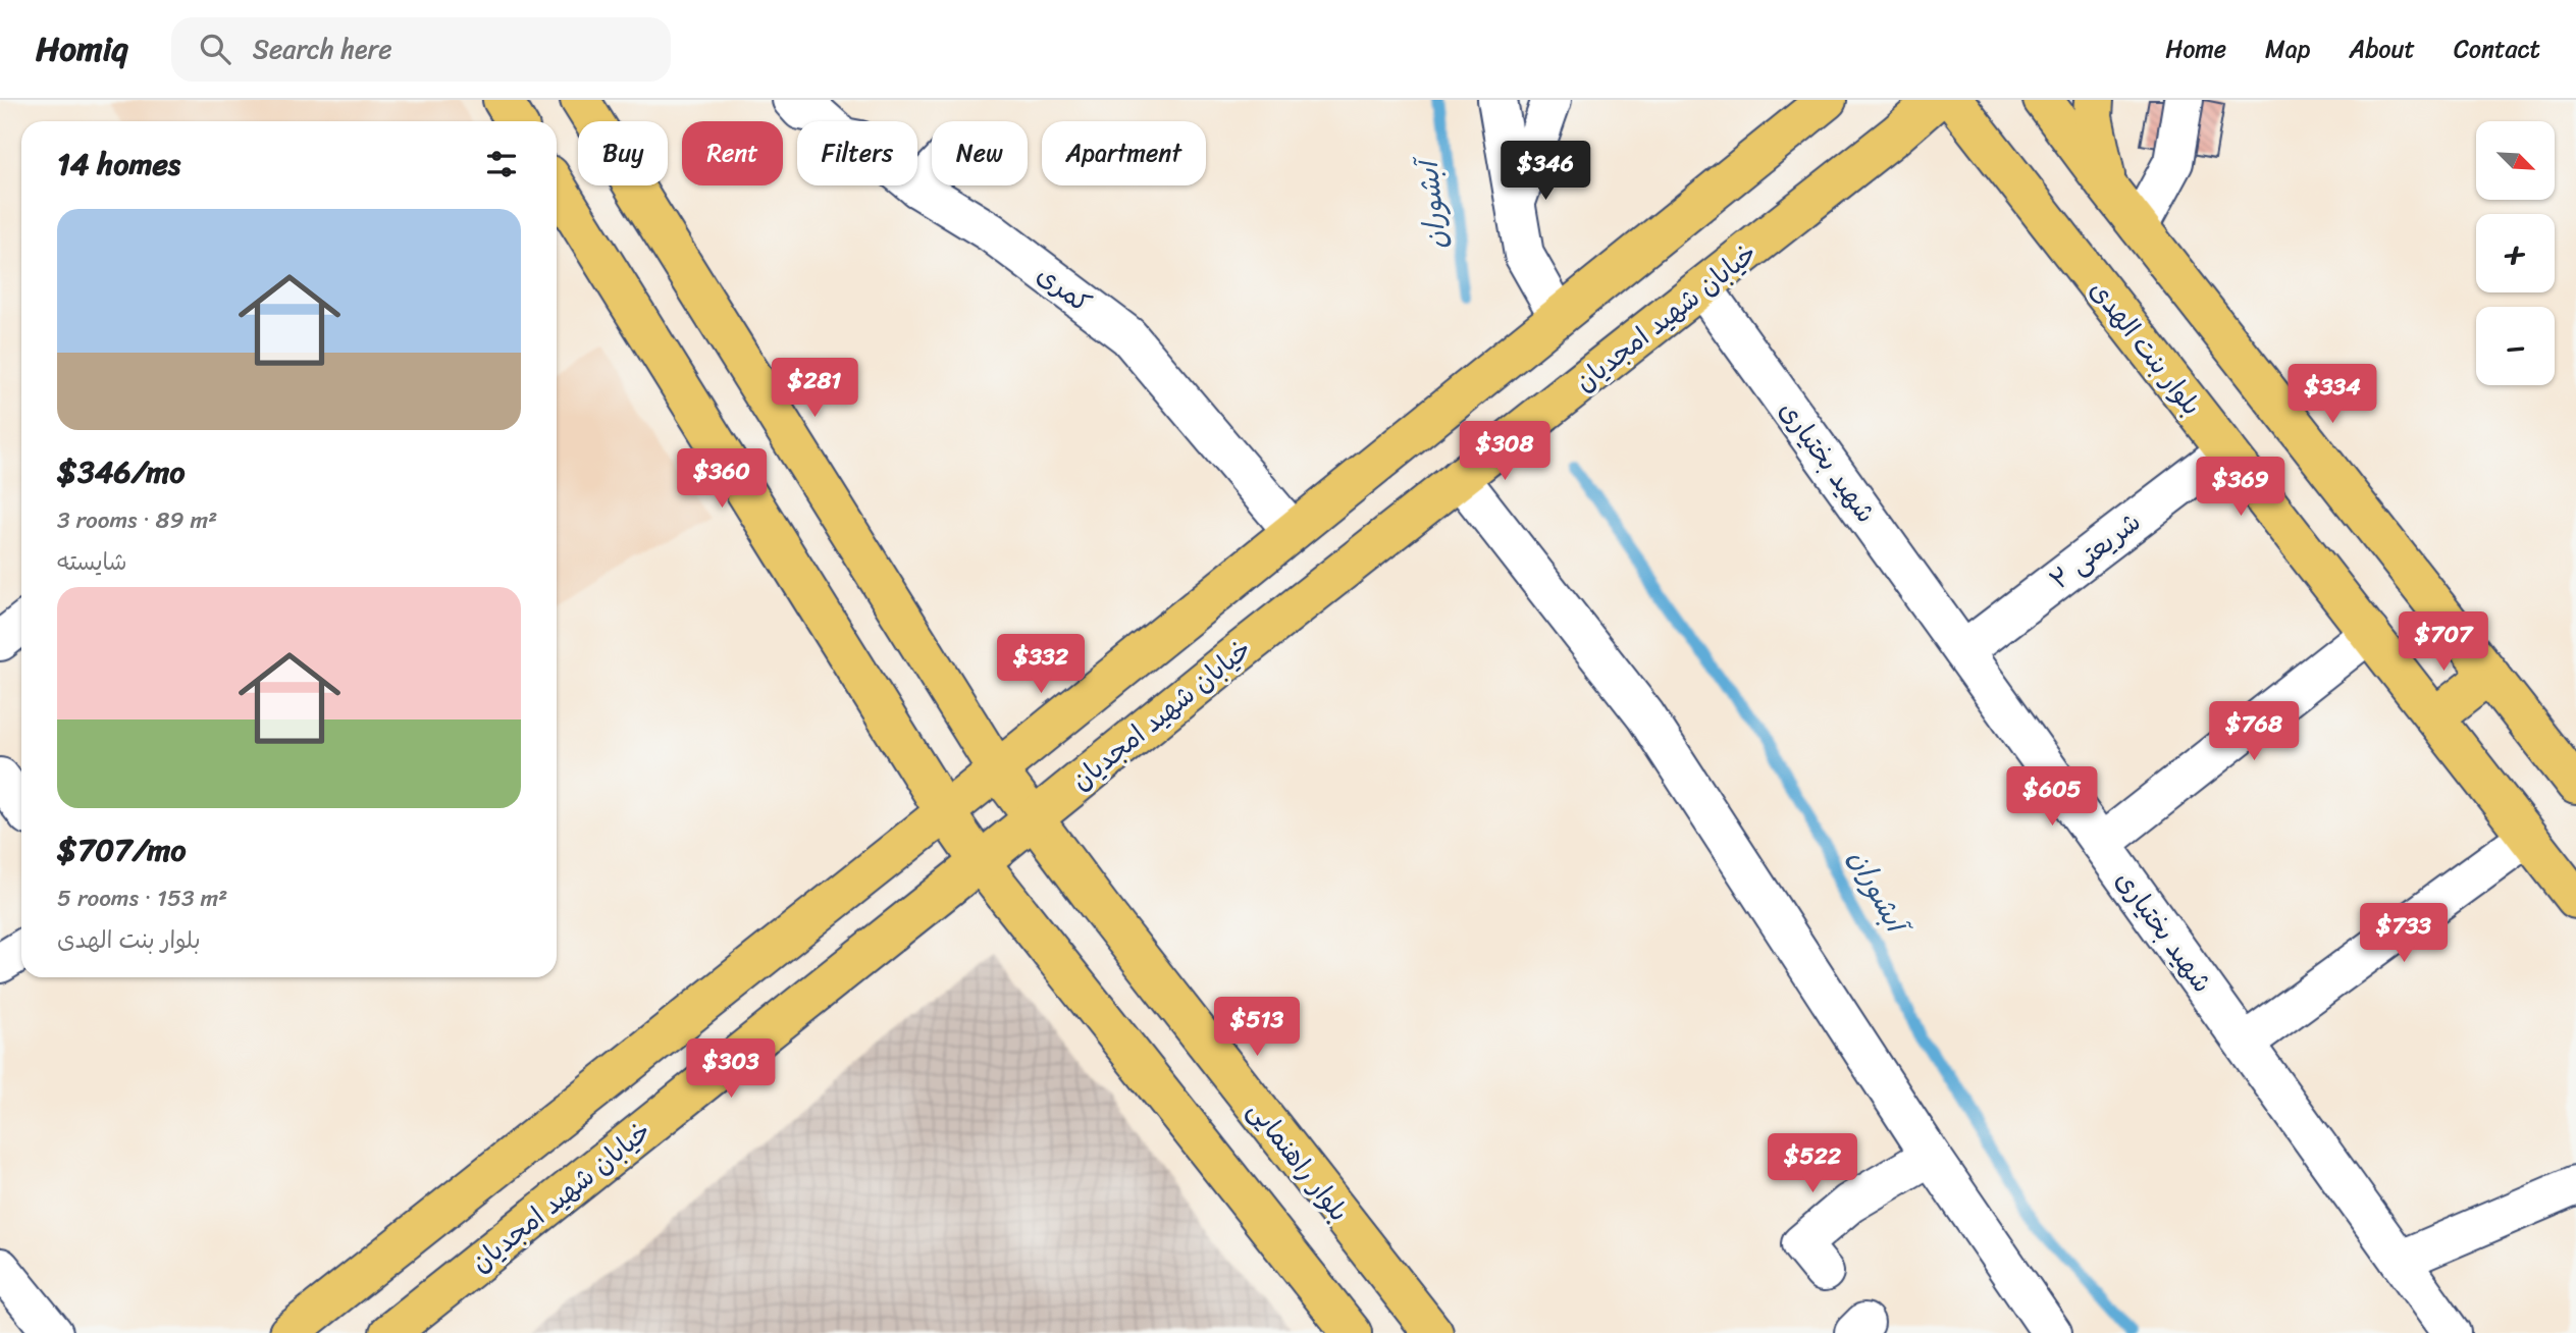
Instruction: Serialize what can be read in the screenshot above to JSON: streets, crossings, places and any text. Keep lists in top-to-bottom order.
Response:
{
  "streets": {
    "main road": ["خیابان شهید امجدیان", "بلوار بنت الهدی", "بلوار راهنمایی"],
    "street": ["کمری", "شهید بختیاری", "شریعتی ۲"]
  },
  "crossings": [
    ["خیابان شهید امجدیان", "شهید بختیاری"],
    ["خیابان شهید امجدیان", "بلوار راهنمایی"],
    ["بلوار بنت الهدی", "شریعتی ۲"],
    ["شهید بختیاری", "شریعتی ۲"]
  ],
  "water": ["آبشوران"],
  "north": "bottom right",
  "page": {
    "header": "Homiq",
    "search": "Search here",
    "nav": [
      "Home",
      "Map",
      "About",
      "Contact"
    ],
    "map_buttons": ["+", "−"],
    "chip": [
      "Buy",
      "Rent",
      "Filters",
      "New",
      "Apartment"
    ],
    "heading": "14 homes",
    "price": [
      "$346",
      "$281",
      "$334",
      "$308",
      "$360",
      "$369",
      "$707",
      "$332",
      "$768",
      "$605",
      "$733",
      "$513",
      "$303",
      "$522"
    ],
    "list": [
      {
        "name": "$346/mo",
        "note": "3 rooms · 89 m² · شایسته"
      },
      {
        "name": "$707/mo",
        "note": "5 rooms · 153 m² · بلوار بنت الهدی"
      }
    ]
  }
}
